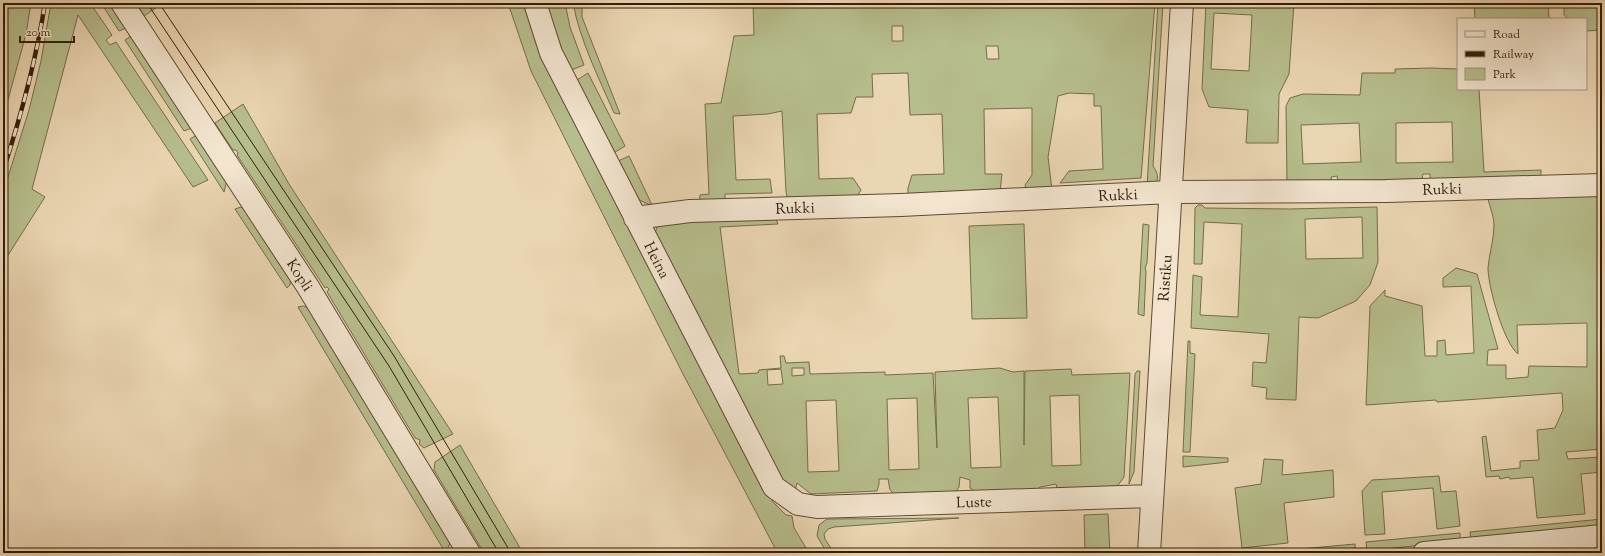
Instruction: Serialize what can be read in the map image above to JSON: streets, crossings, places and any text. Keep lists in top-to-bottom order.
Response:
{
  "streets": {
    "street": [
      "Rukki",
      "Heina",
      "Kopli",
      "Ristiku",
      "Luste"
    ]
  },
  "crossings": [
    ["Rukki", "Heina"],
    ["Rukki", "Ristiku"],
    ["Heina", "Luste"],
    ["Ristiku", "Luste"]
  ],
  "legend": ["Road", "Railway", "Park"],
  "scale_bar": "20 m"
}
